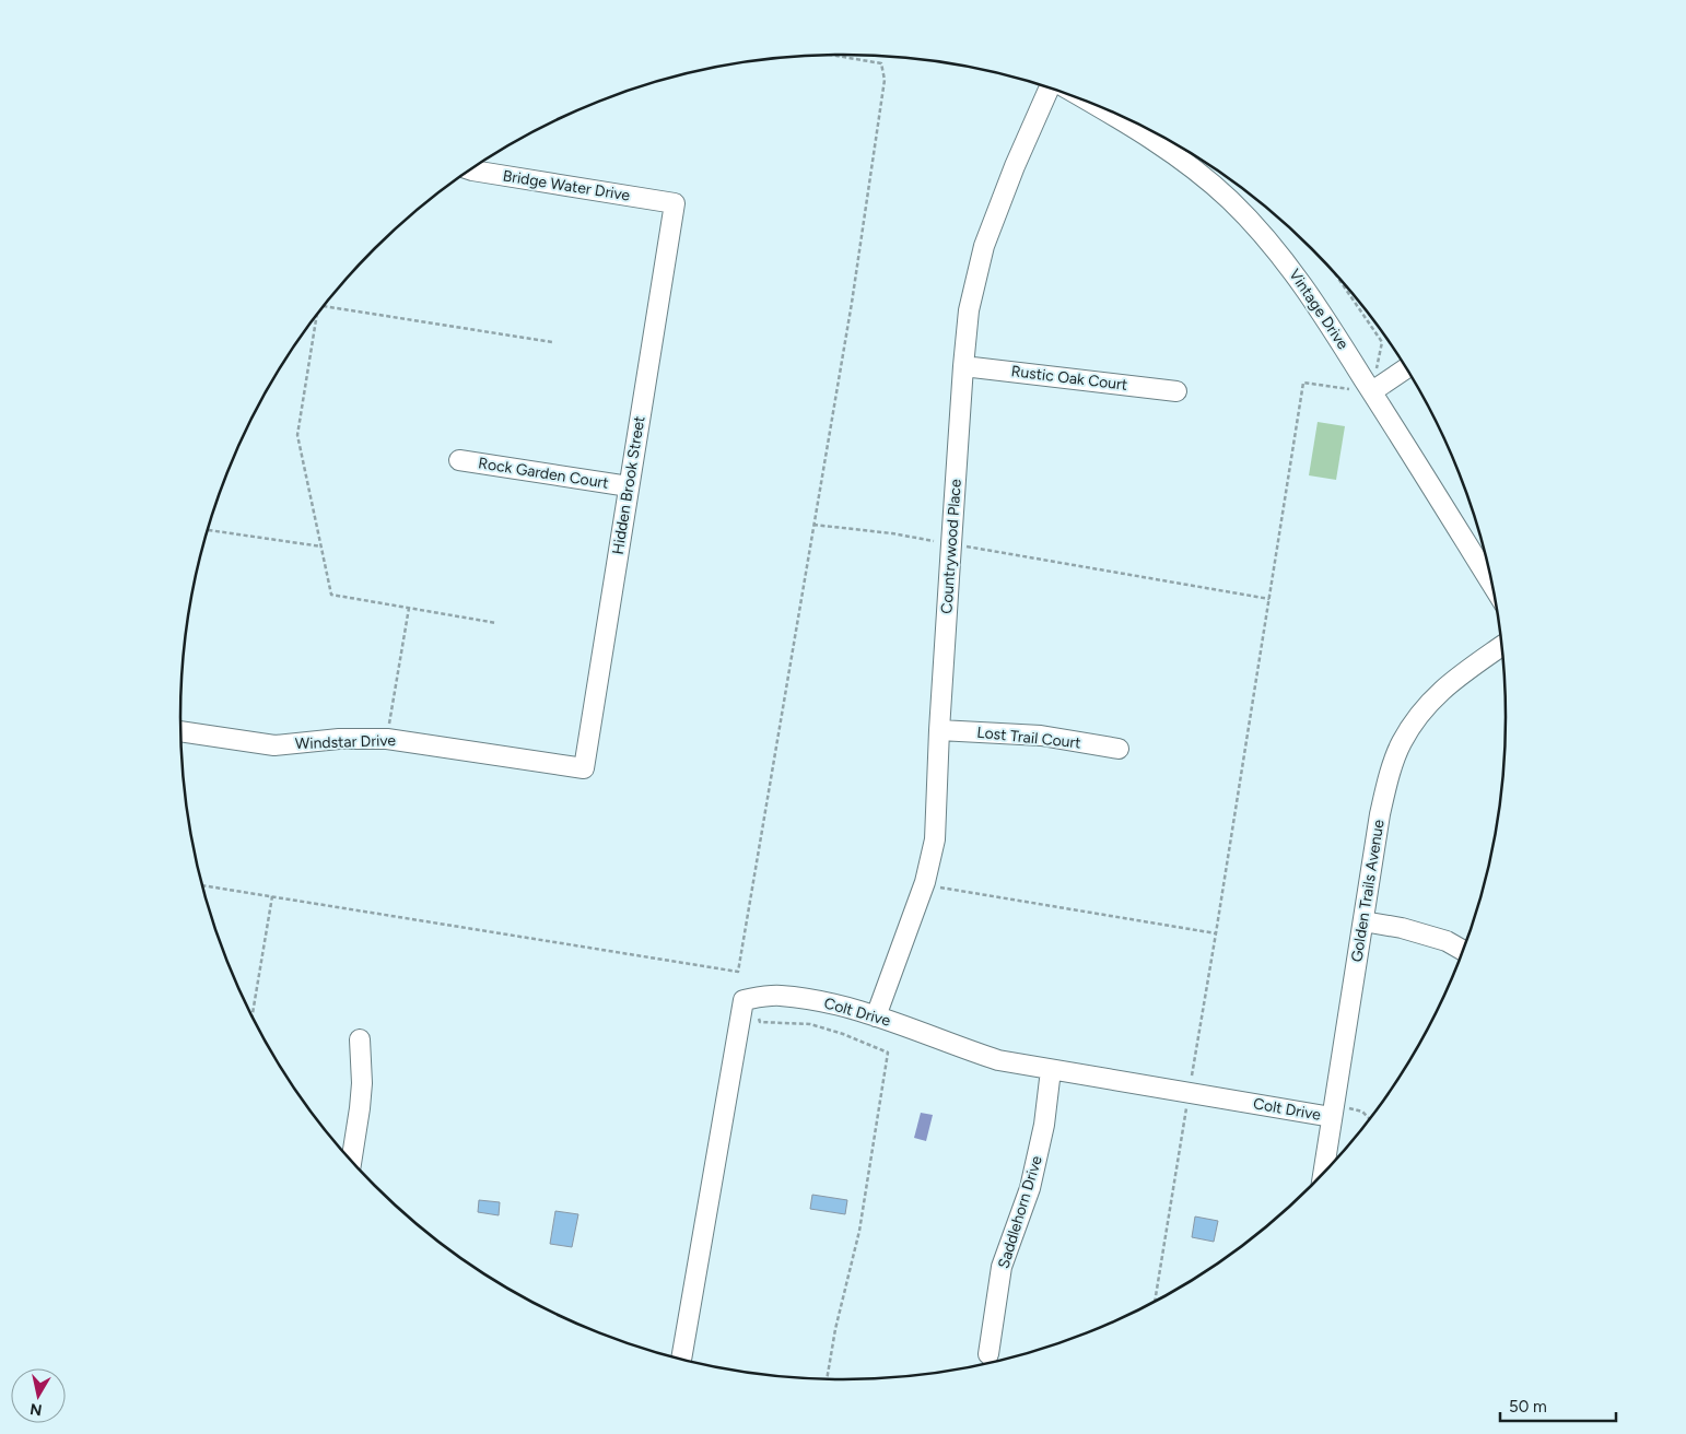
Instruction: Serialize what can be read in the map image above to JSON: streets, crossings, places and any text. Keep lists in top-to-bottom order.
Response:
{
  "streets": {
    "street": [
      "Bridge Water Drive",
      "Vintage Drive",
      "Rustic Oak Court",
      "Rock Garden Court",
      "Hidden Brook Street",
      "Countrywood Place",
      "Lost Trail Court",
      "Windstar Drive",
      "Golden Trails Avenue",
      "Colt Drive",
      "Saddlehorn Drive"
    ]
  },
  "crossings": [
    ["Bridge Water Drive", "Hidden Brook Street"],
    ["Rustic Oak Court", "Countrywood Place"],
    ["Rock Garden Court", "Hidden Brook Street"],
    ["Hidden Brook Street", "Windstar Drive"],
    ["Countrywood Place", "Lost Trail Court"],
    ["Countrywood Place", "Colt Drive"],
    ["Golden Trails Avenue", "Colt Drive"],
    ["Colt Drive", "Saddlehorn Drive"]
  ],
  "scale_bar": "50 m",
  "north": "bottom"
}
